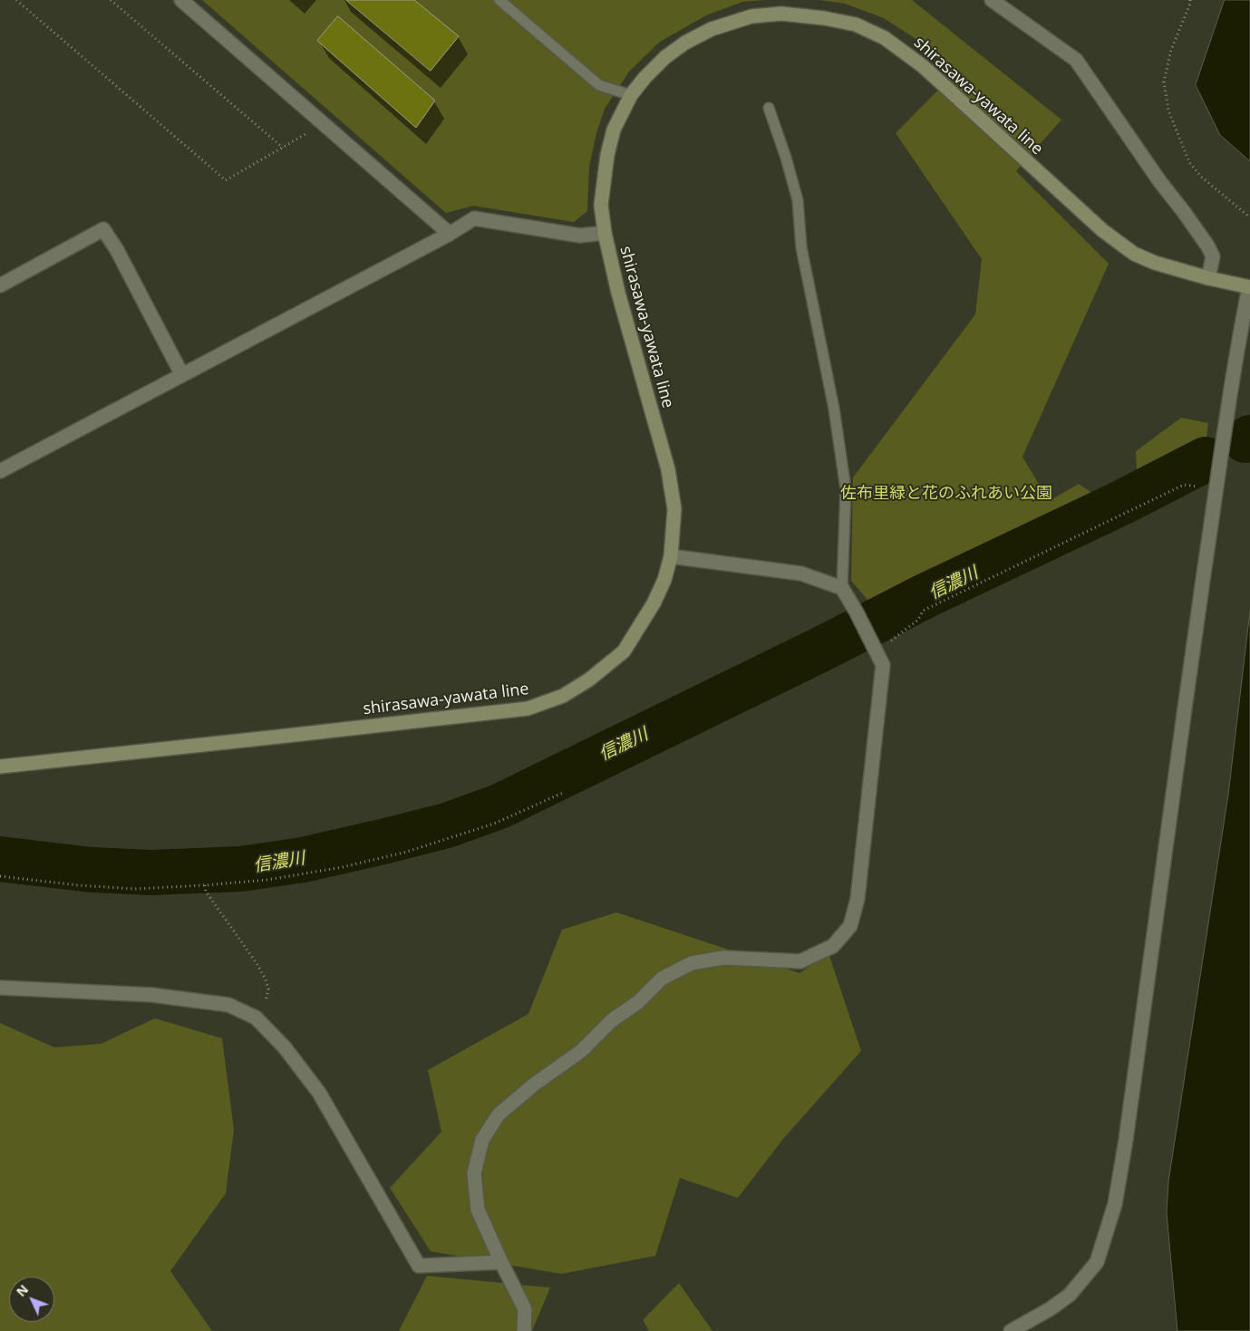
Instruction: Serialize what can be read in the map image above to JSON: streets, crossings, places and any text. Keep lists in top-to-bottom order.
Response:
{
  "streets": {
    "main road": ["shirasawa-yawata line"]
  },
  "water": ["信濃川"],
  "parks": ["佐布里緑と花のふれあい公園"],
  "north": "top left"
}
